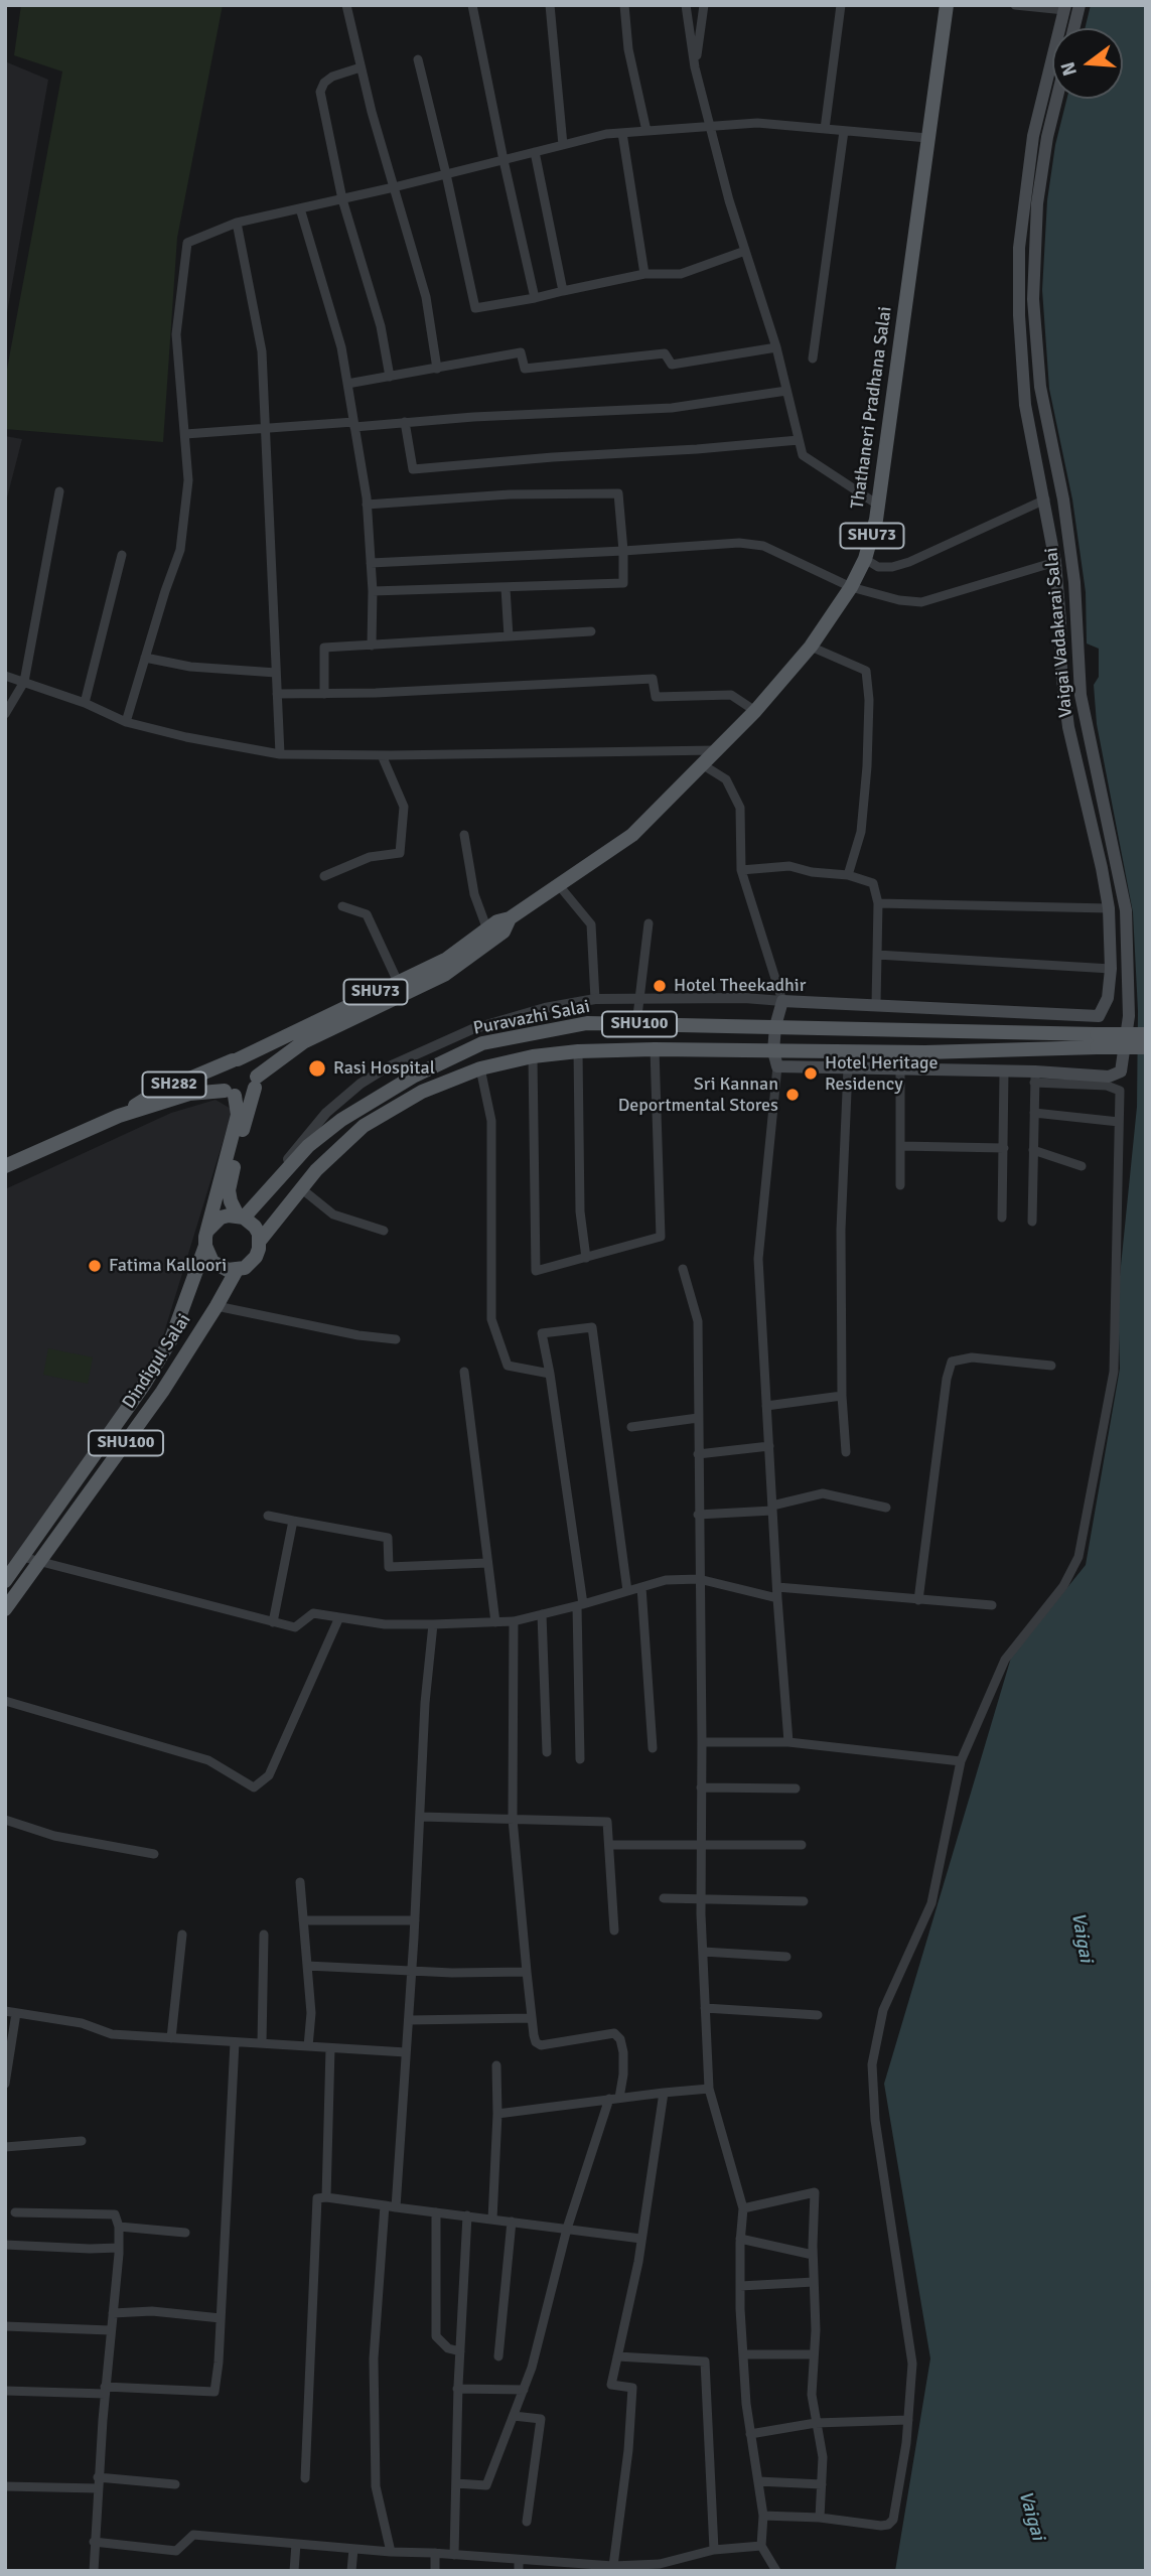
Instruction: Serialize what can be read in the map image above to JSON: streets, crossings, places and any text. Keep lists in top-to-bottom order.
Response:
{
  "streets": {
    "main road": [
      "Thathaneri Pradhana Salai",
      "SHU73",
      "Vaigai Vadakarai Salai",
      "Puravazhi Salai",
      "SHU100",
      "SH282",
      "Dindigul Salai"
    ]
  },
  "crossings": [
    ["Thathaneri Pradhana Salai", "SHU73"],
    ["Thathaneri Pradhana Salai", "SH282"],
    ["SHU73", "SH282"],
    ["Puravazhi Salai", "SHU100"],
    ["Puravazhi Salai", "Dindigul Salai"],
    ["SHU100", "Dindigul Salai"]
  ],
  "water": ["Vaigai"],
  "places": [
    "Hotel Theekadhir",
    "Rasi Hospital",
    "Hotel Heritage Residency",
    "Sri Kannan Deportmental Stores",
    "Fatima Kalloori"
  ],
  "north": "left"
}
